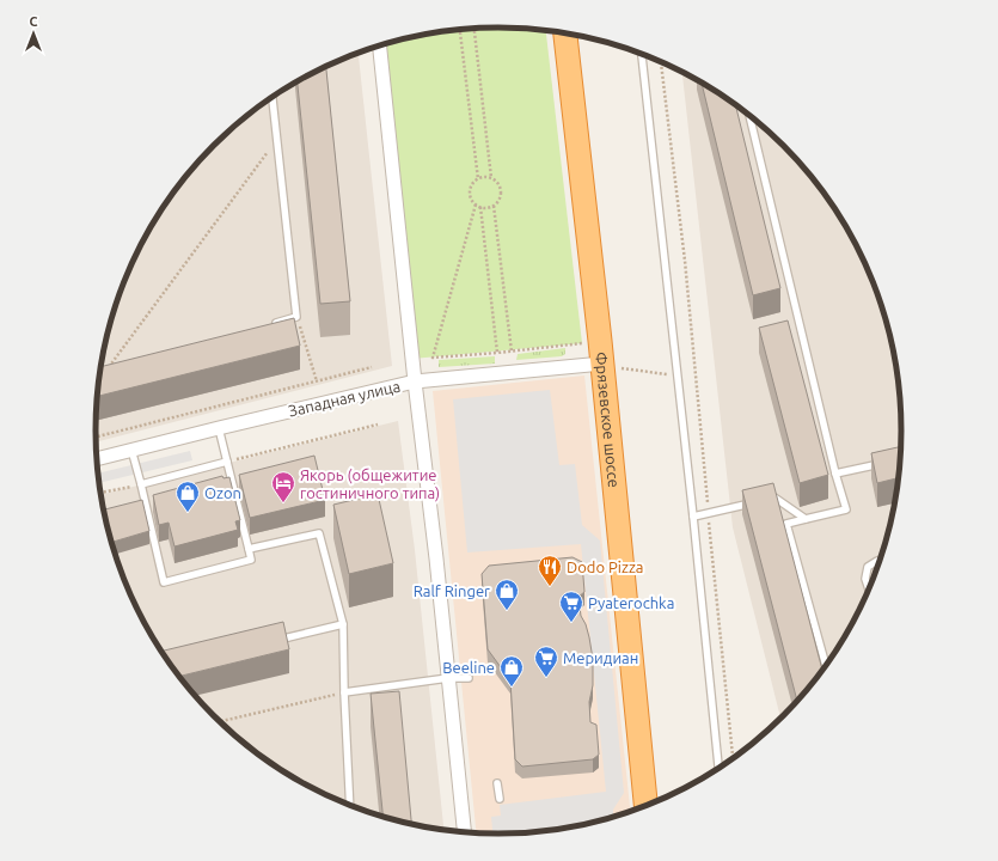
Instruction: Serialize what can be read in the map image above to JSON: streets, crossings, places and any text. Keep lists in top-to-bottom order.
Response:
{
  "streets": {
    "highway": ["Фрязевское шоссе"],
    "street": ["Западная улица"]
  },
  "crossings": [
    ["Западная улица", "Фрязевское шоссе"]
  ],
  "places": {
    "hotel": ["Якорь (общежитие гостиничного типа)"],
    "shop": ["Ozon", "Ralf Ringer", "Beeline"],
    "restaurant": ["Dodo Pizza"],
    "supermarket": ["Pyaterochka", "Меридиан"]
  },
  "north": "top"
}
